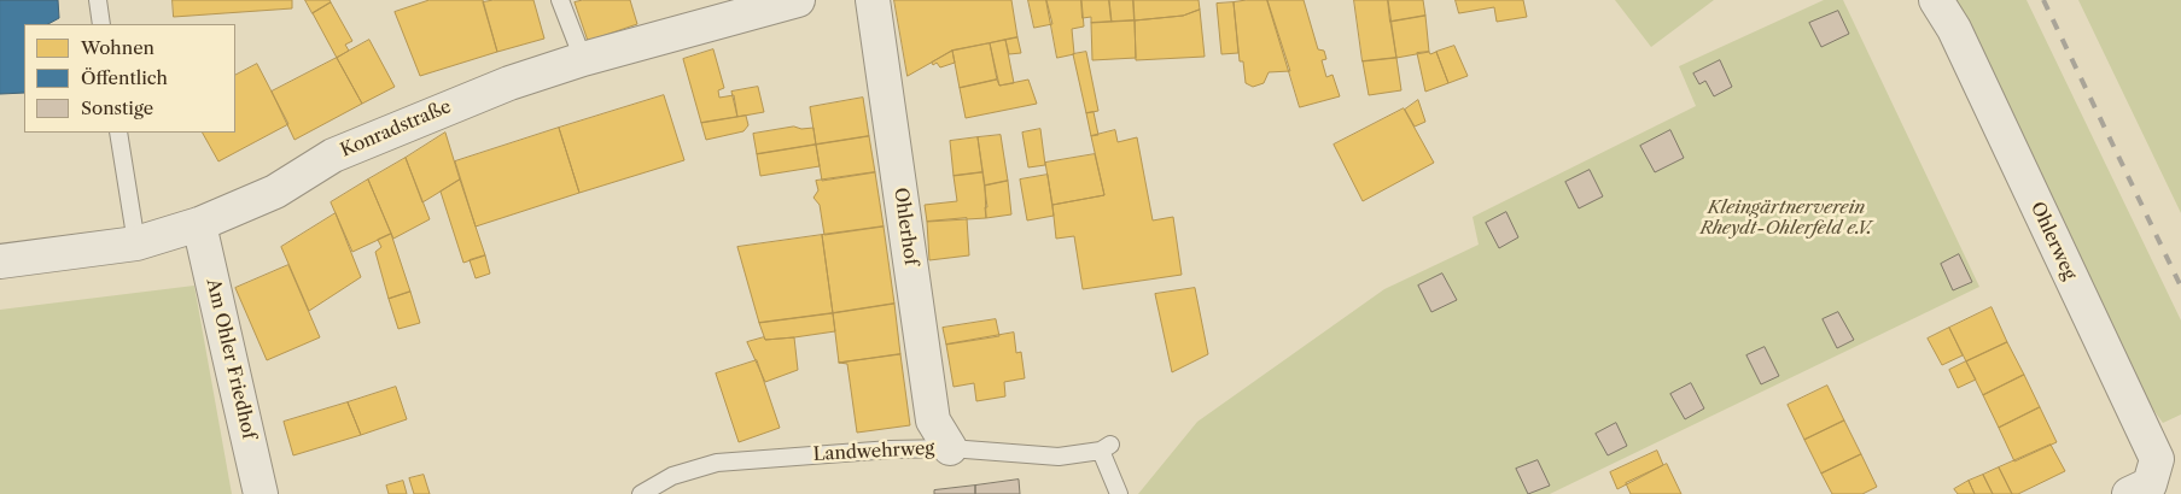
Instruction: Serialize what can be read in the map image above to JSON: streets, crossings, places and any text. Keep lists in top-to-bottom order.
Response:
{
  "streets": {
    "street": [
      "Konradstraße",
      "Ohlerhof",
      "Ohlerweg",
      "Am Ohler Friedhof"
    ],
    "lane": ["Landwehrweg"]
  },
  "crossings": [
    ["Konradstraße", "Am Ohler Friedhof"],
    ["Ohlerhof", "Landwehrweg"]
  ],
  "parks": ["Kleingärtnerverein Rheydt-Ohlerfeld e.V."],
  "legend": ["Wohnen", "Öffentlich", "Sonstige"]
}
